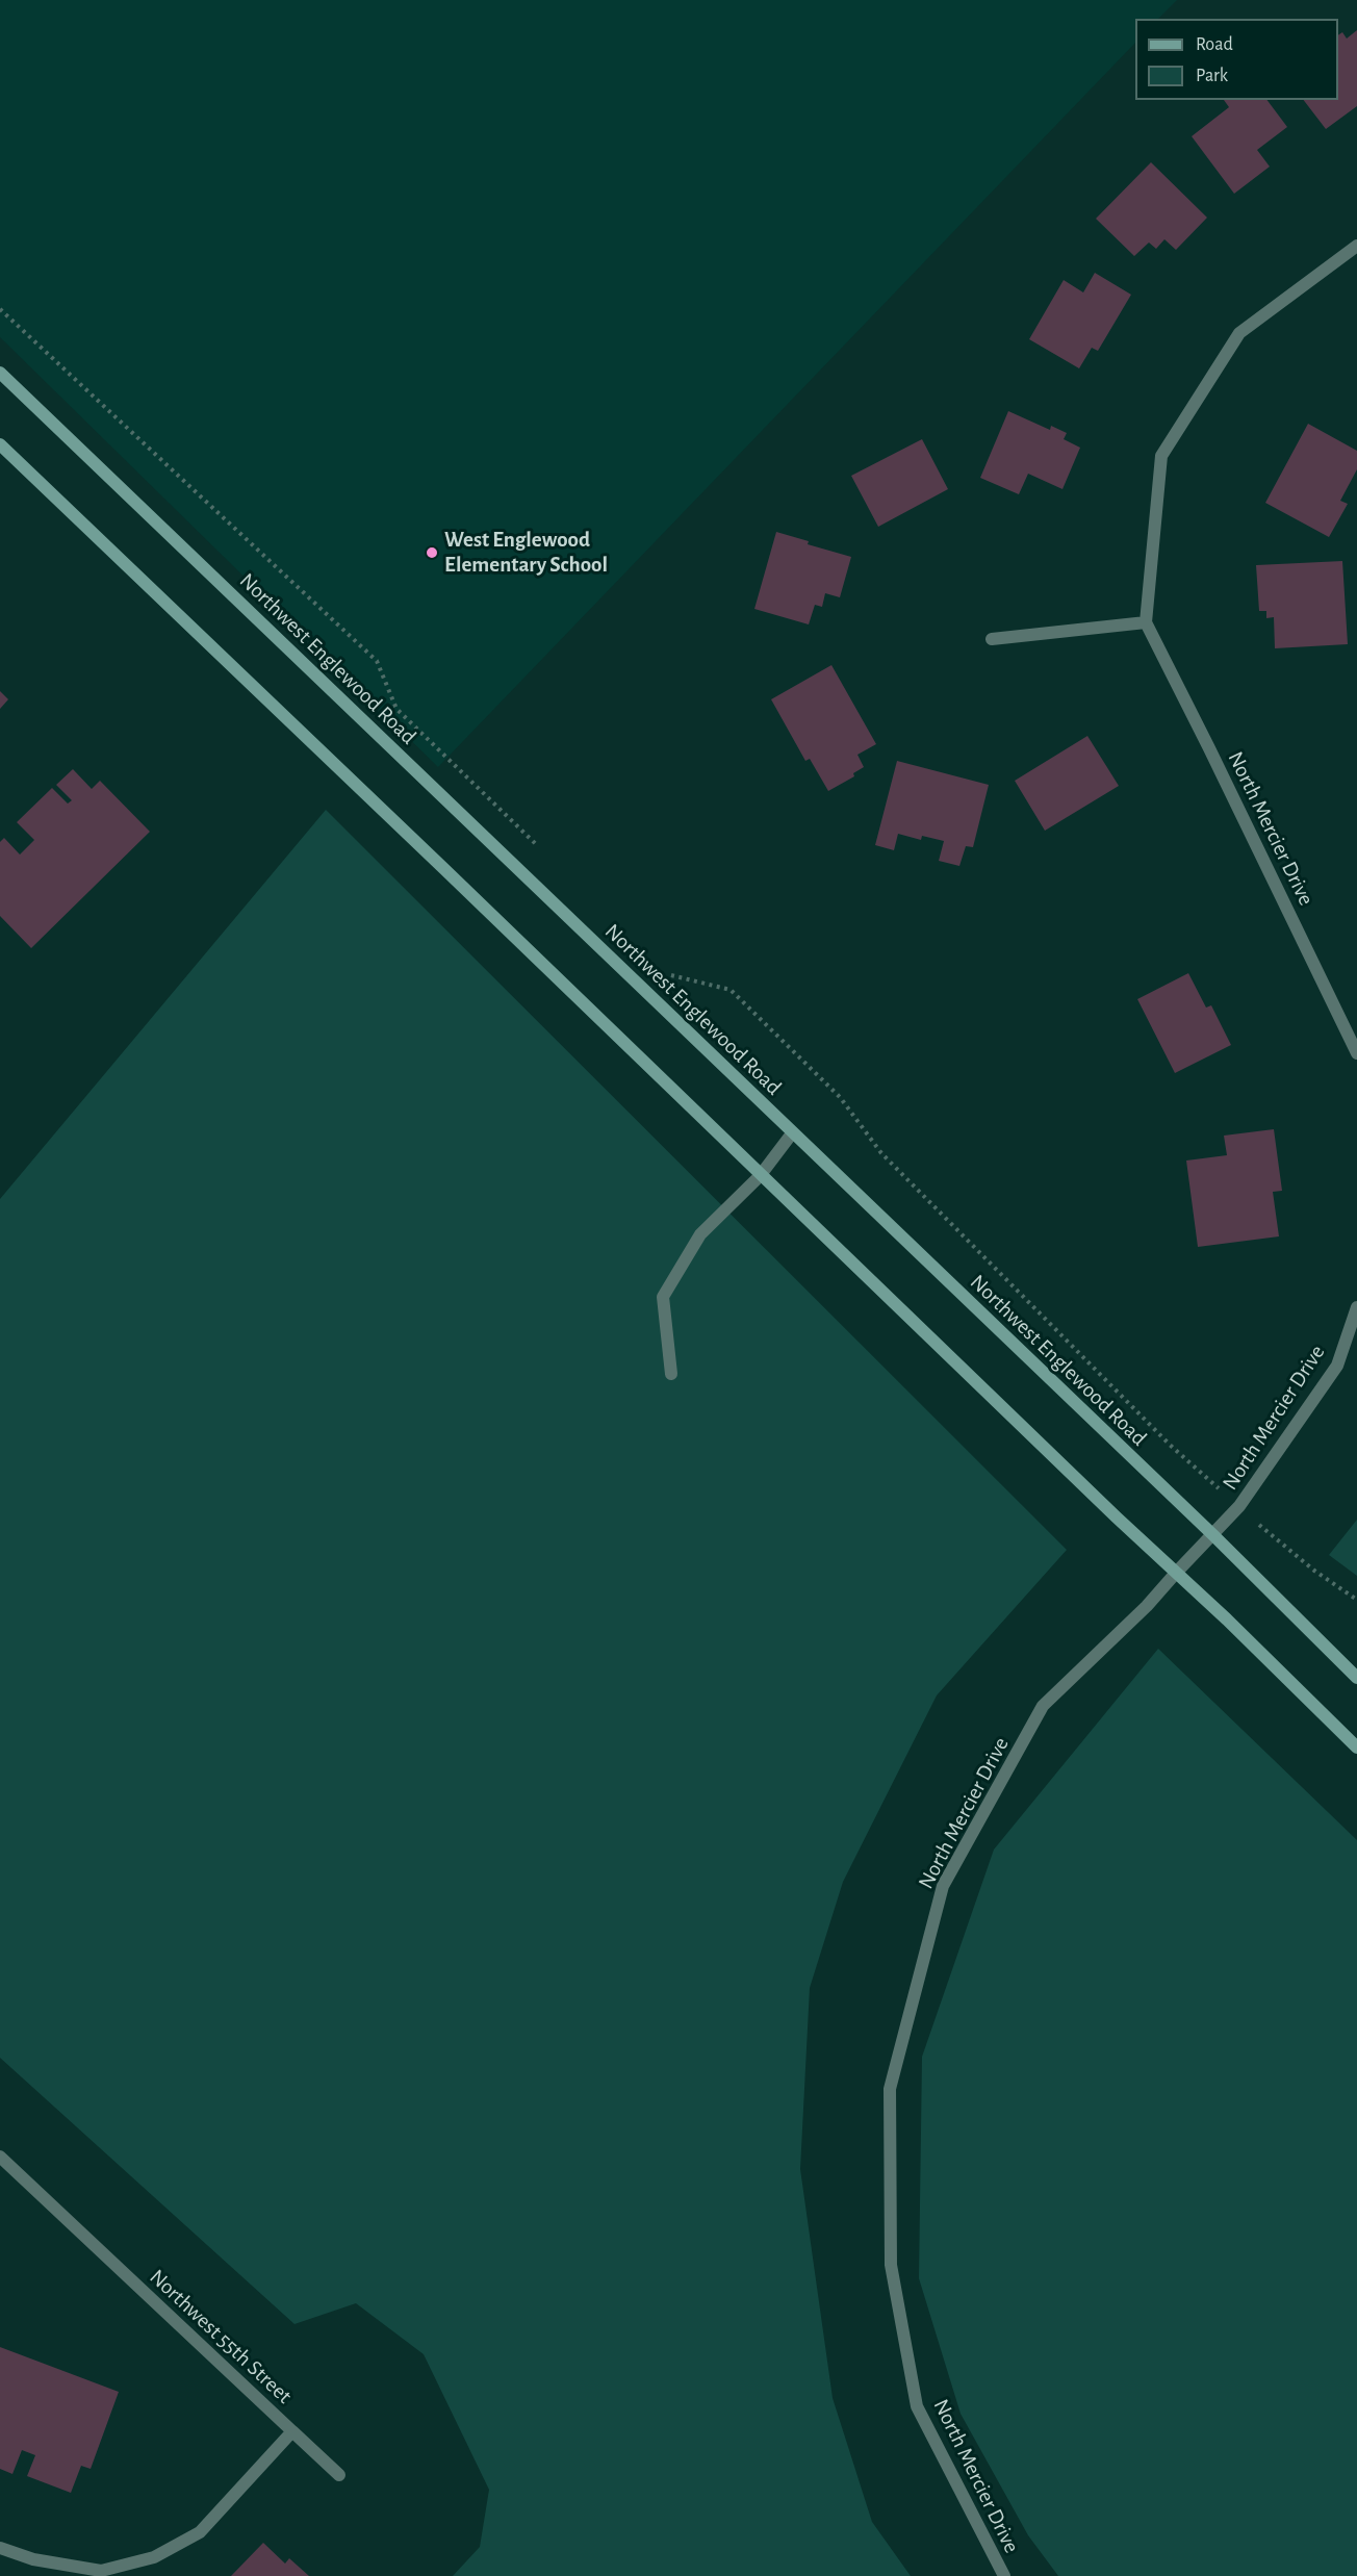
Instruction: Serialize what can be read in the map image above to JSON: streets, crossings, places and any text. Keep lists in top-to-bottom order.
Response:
{
  "streets": {
    "main road": ["Northwest Englewood Road"],
    "street": ["North Mercier Drive", "Northwest 55th Street"]
  },
  "crossings": [
    ["Northwest Englewood Road", "North Mercier Drive"]
  ],
  "places": ["West Englewood Elementary School"],
  "legend": ["Road", "Park"]
}
